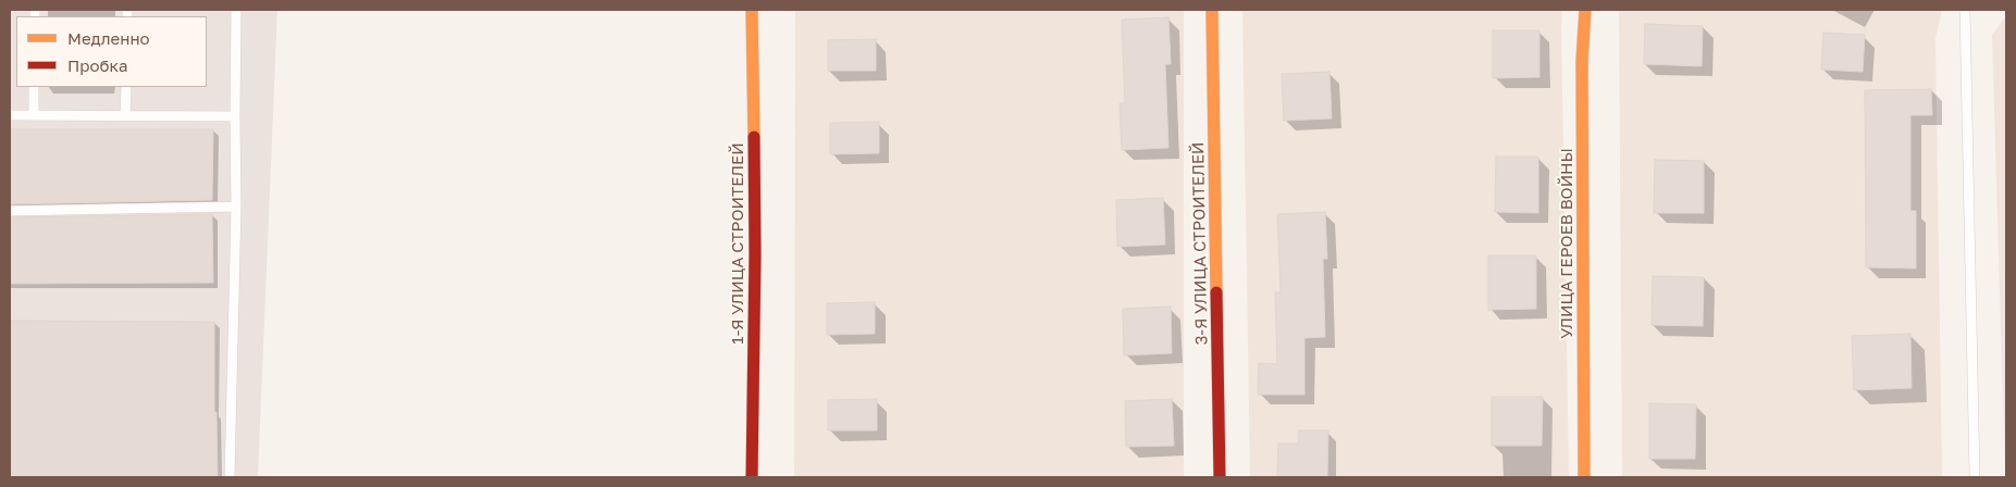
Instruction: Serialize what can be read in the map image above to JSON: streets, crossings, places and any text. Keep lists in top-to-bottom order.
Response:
{
  "streets": {
    "street": ["1-Я УЛИЦА СТРОИТЕЛЕЙ", "3-Я УЛИЦА СТРОИТЕЛЕЙ", "УЛИЦА ГЕРОЕВ ВОЙНЫ"]
  },
  "legend": ["Медленно", "Пробка"]
}
